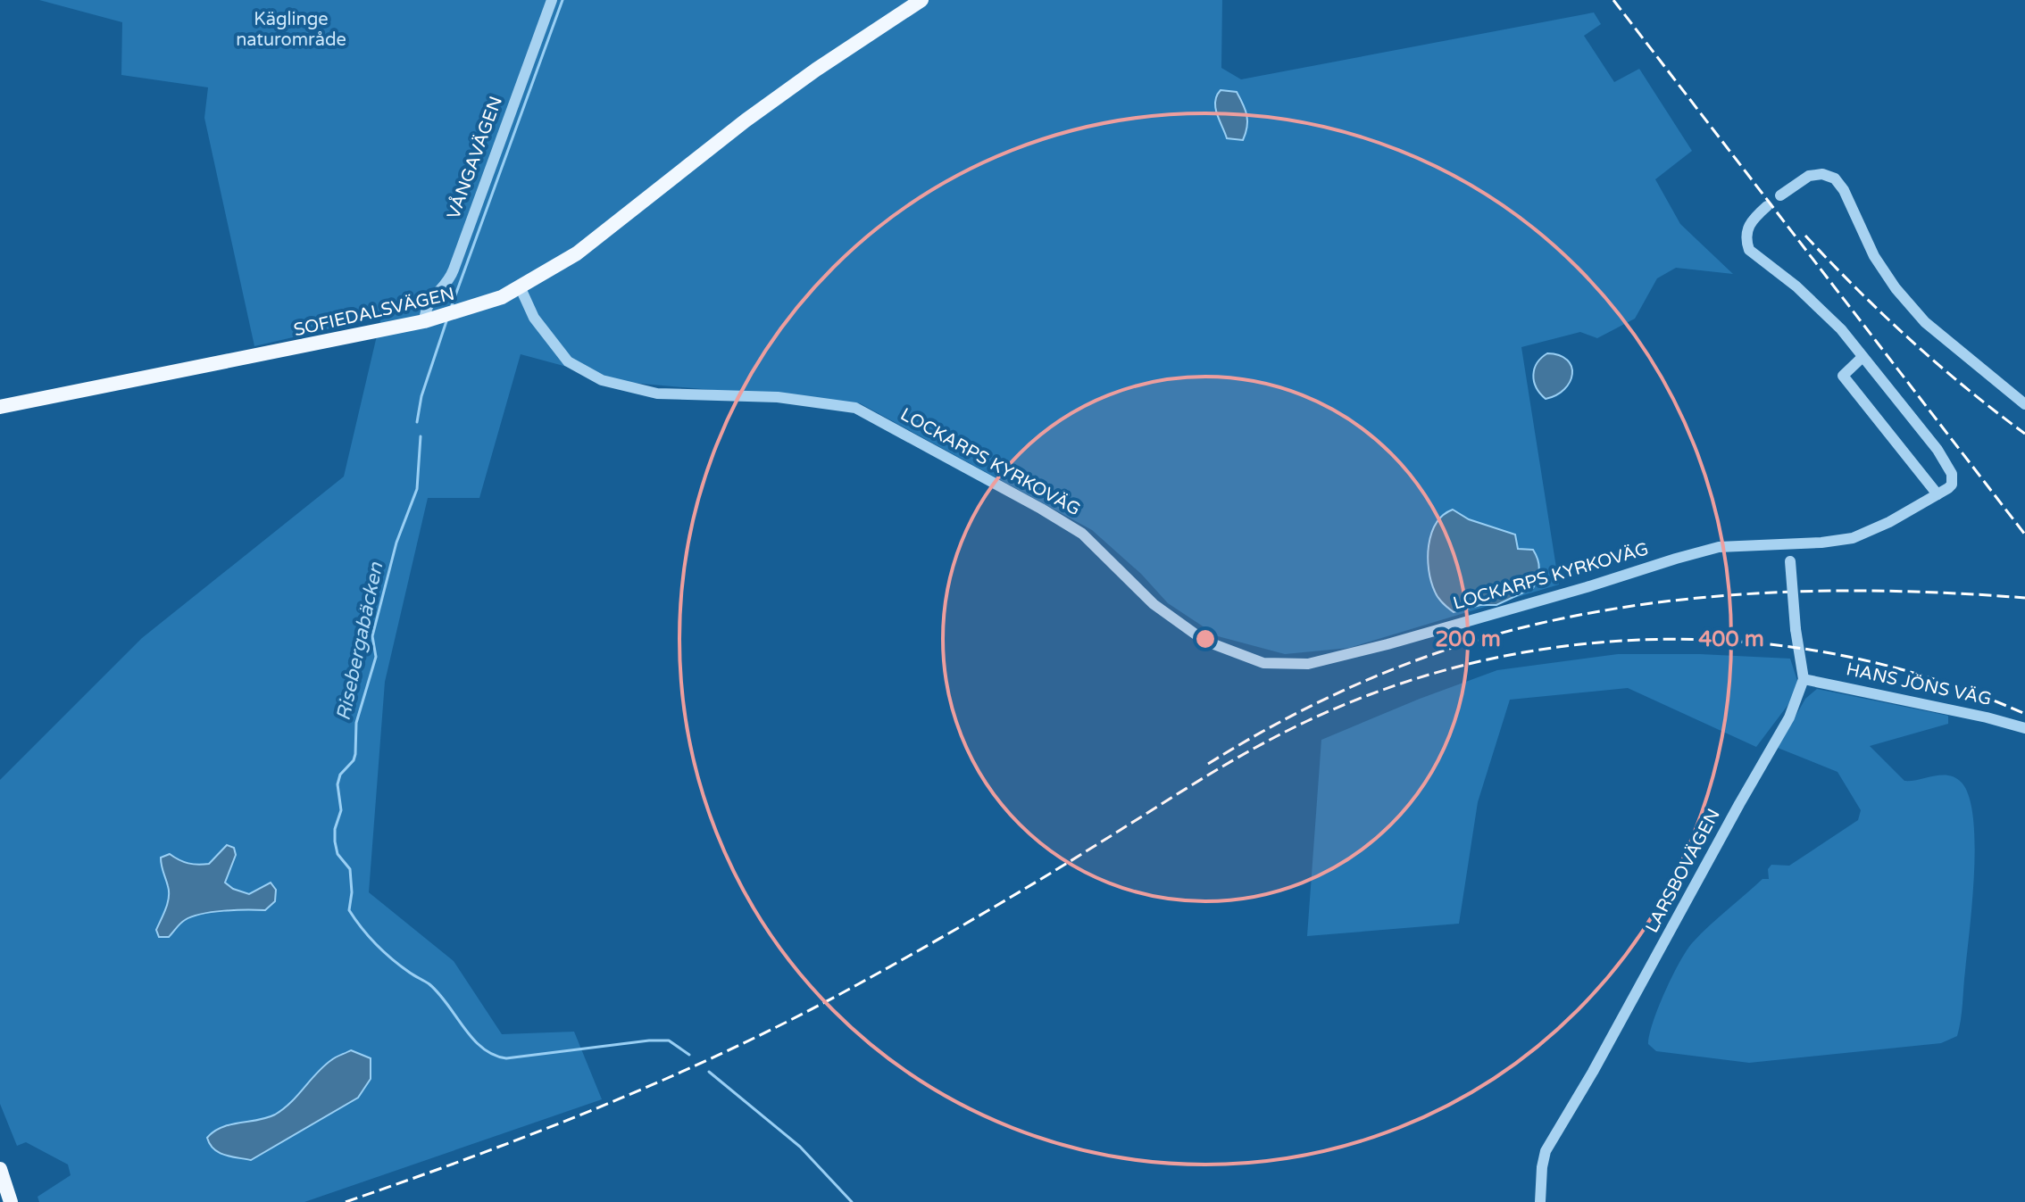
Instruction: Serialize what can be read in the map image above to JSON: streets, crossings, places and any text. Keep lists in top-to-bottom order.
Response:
{
  "streets": {
    "main road": ["SOFIEDALSVÄGEN"],
    "street": [
      "VÅNGAVÄGEN",
      "LOCKARPS KYRKOVÄG",
      "HANS JÖNS VÄG",
      "LARSBOVÄGEN"
    ]
  },
  "crossings": [
    ["VÅNGAVÄGEN", "SOFIEDALSVÄGEN"],
    ["SOFIEDALSVÄGEN", "LOCKARPS KYRKOVÄG"],
    ["LOCKARPS KYRKOVÄG", "LARSBOVÄGEN"],
    ["HANS JÖNS VÄG", "LARSBOVÄGEN"]
  ],
  "water": ["Risebergabäcken"],
  "parks": ["Käglinge naturområde"],
  "rings": ["200 m", "400 m"]
}
